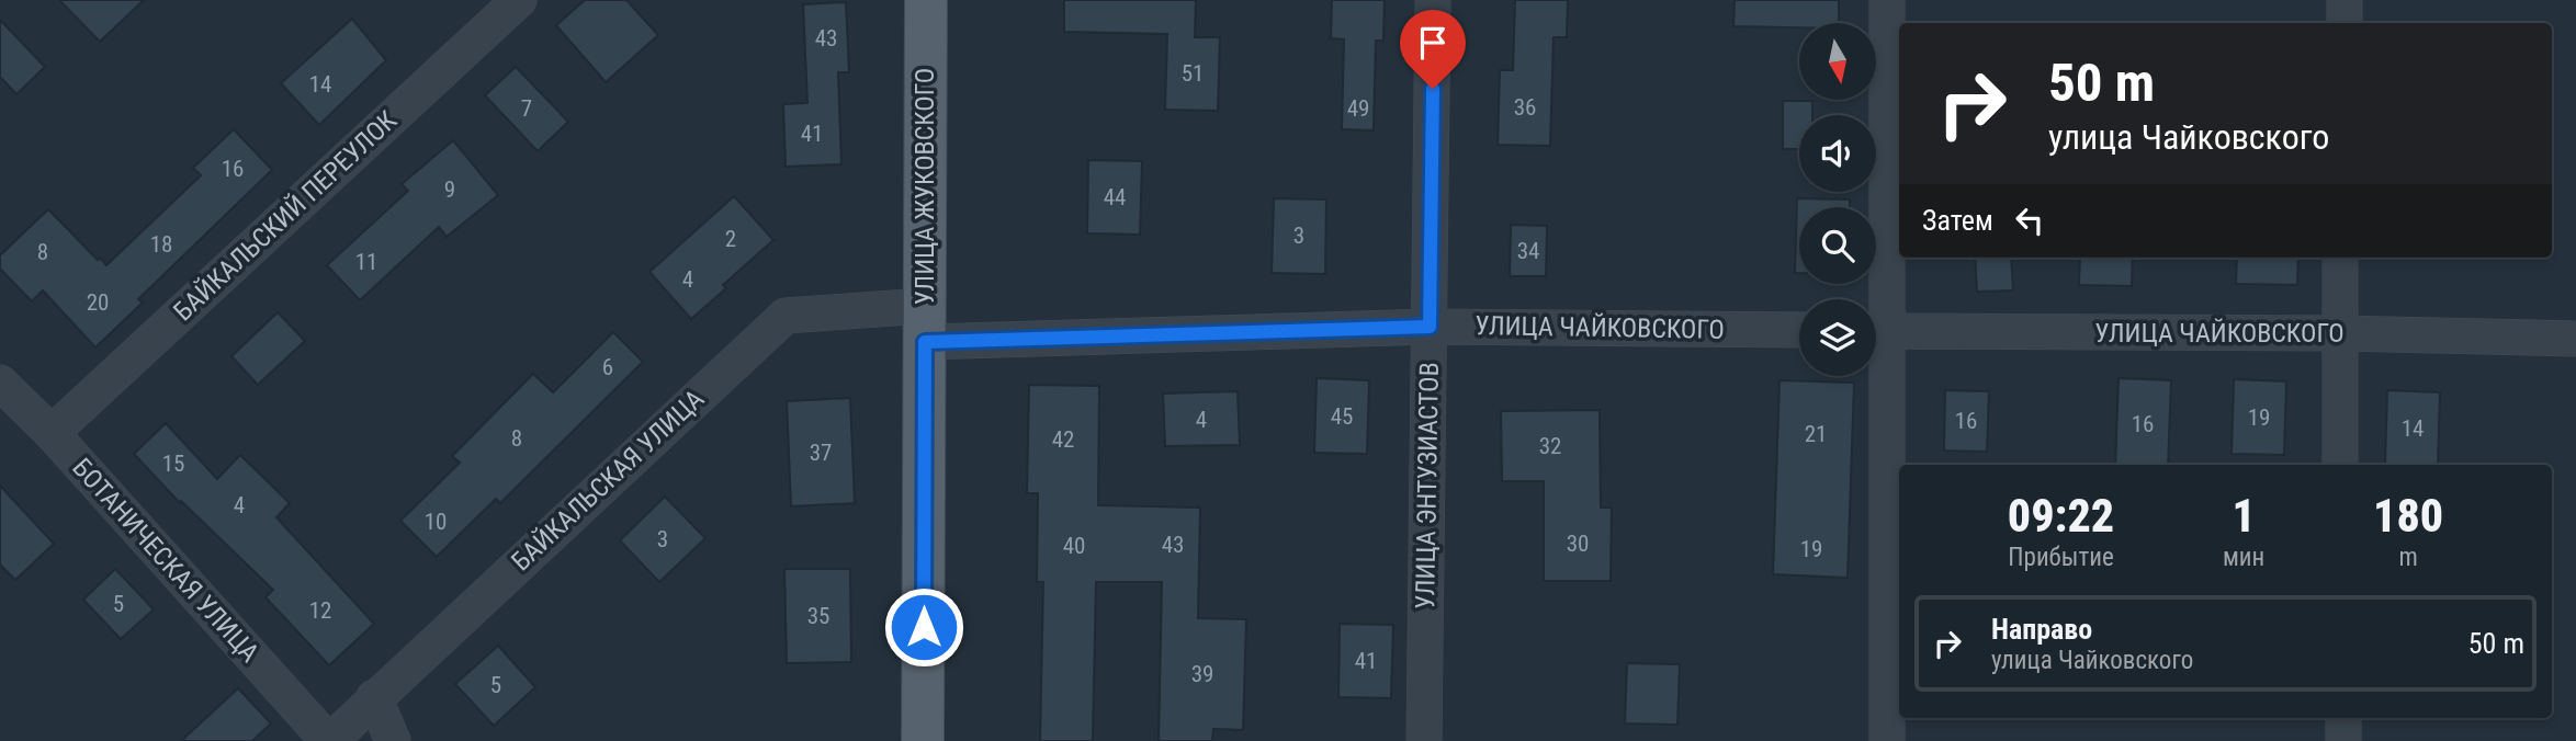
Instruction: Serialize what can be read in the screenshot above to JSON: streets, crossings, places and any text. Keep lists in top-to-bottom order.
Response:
{
  "streets": {
    "main road": ["УЛИЦА ЖУКОВСКОГО"],
    "street": [
      "БАЙКАЛЬСКИЙ ПЕРЕУЛОК",
      "УЛИЦА ЧАЙКОВСКОГО",
      "БАЙКАЛЬСКАЯ УЛИЦА",
      "УЛИЦА ЭНТУЗИАСТОВ",
      "БОТАНИЧЕСКАЯ УЛИЦА"
    ]
  },
  "crossings": [
    ["УЛИЦА ЖУКОВСКОГО", "УЛИЦА ЧАЙКОВСКОГО"],
    ["УЛИЦА ЖУКОВСКОГО", "БАЙКАЛЬСКАЯ УЛИЦА"],
    ["БАЙКАЛЬСКИЙ ПЕРЕУЛОК", "БОТАНИЧЕСКАЯ УЛИЦА"],
    ["УЛИЦА ЧАЙКОВСКОГО", "БАЙКАЛЬСКАЯ УЛИЦА"],
    ["УЛИЦА ЧАЙКОВСКОГО", "УЛИЦА ЭНТУЗИАСТОВ"],
    ["БАЙКАЛЬСКАЯ УЛИЦА", "БОТАНИЧЕСКАЯ УЛИЦА"]
  ],
  "house_numbers": [
    "43",
    "51",
    "14",
    "36",
    "7",
    "49",
    "41",
    "16",
    "9",
    "44",
    "3",
    "2",
    "18",
    "34",
    "8",
    "11",
    "4",
    "20",
    "6",
    "45",
    "19",
    "4",
    "16",
    "16",
    "14",
    "21",
    "8",
    "42",
    "32",
    "37",
    "15",
    "4",
    "10",
    "3",
    "30",
    "43",
    "40",
    "19",
    "5",
    "12",
    "35",
    "41",
    "39",
    "5"
  ],
  "north": "bottom",
  "page": {
    "turn": ["50 m", "улица Чайковского"],
    "then": "Затем",
    "eta": [
      "09:22",
      "Прибытие",
      "1",
      "мин",
      "180",
      "m"
    ],
    "list": [
      {
        "name": "Направо",
        "note": "улица Чайковского",
        "value": "50 m"
      }
    ]
  }
}
